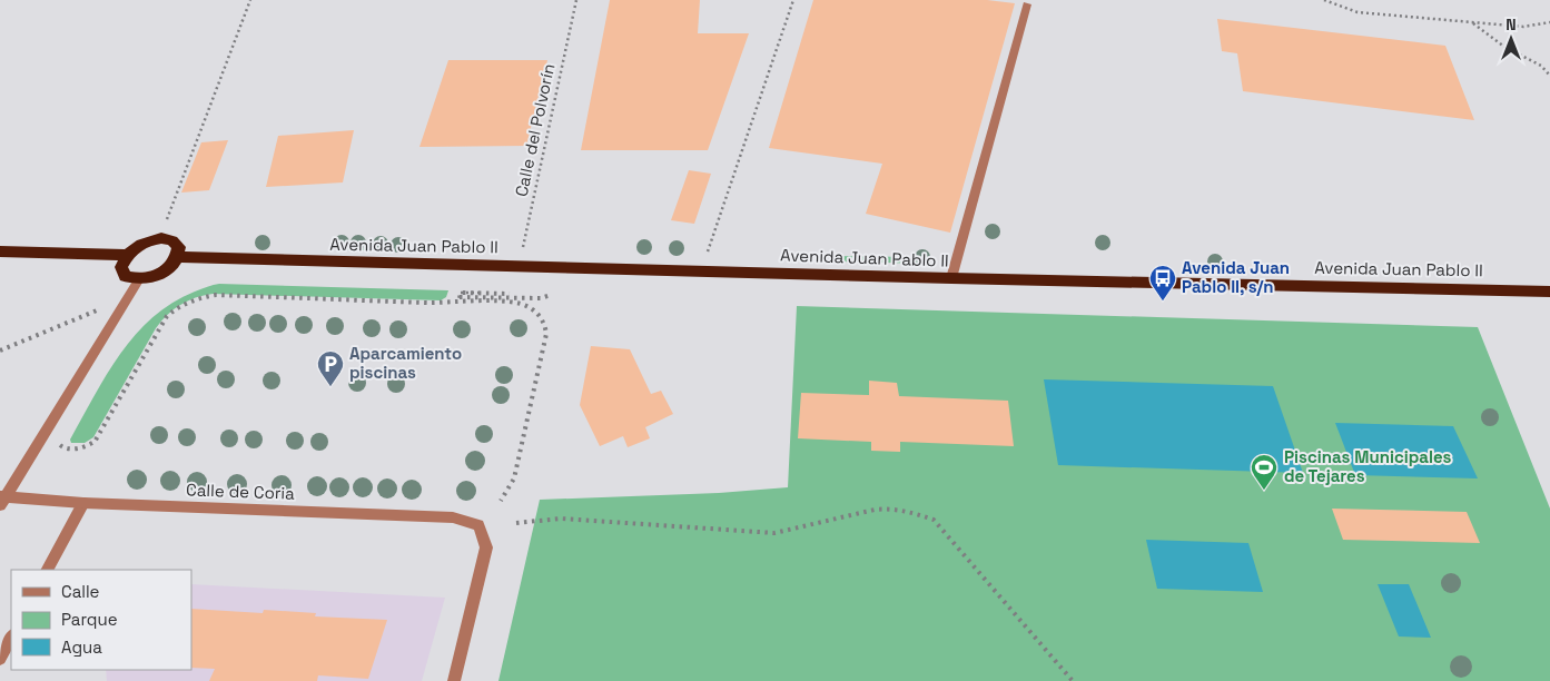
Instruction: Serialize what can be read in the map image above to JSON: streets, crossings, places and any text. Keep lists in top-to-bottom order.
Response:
{
  "streets": {
    "highway": ["Avenida Juan Pablo II"],
    "street": ["Calle de Coria"],
    "path": ["Calle del Polvorín"]
  },
  "crossings": [
    ["Calle del Polvorín", "Avenida Juan Pablo II"]
  ],
  "places": {
    "bus stop": ["Avenida Juan Pablo II, s/n"],
    "parking": ["Aparcamiento piscinas"],
    "sports": ["Piscinas Municipales de Tejares"]
  },
  "legend": ["Calle", "Parque", "Agua"],
  "north": "top"
}
